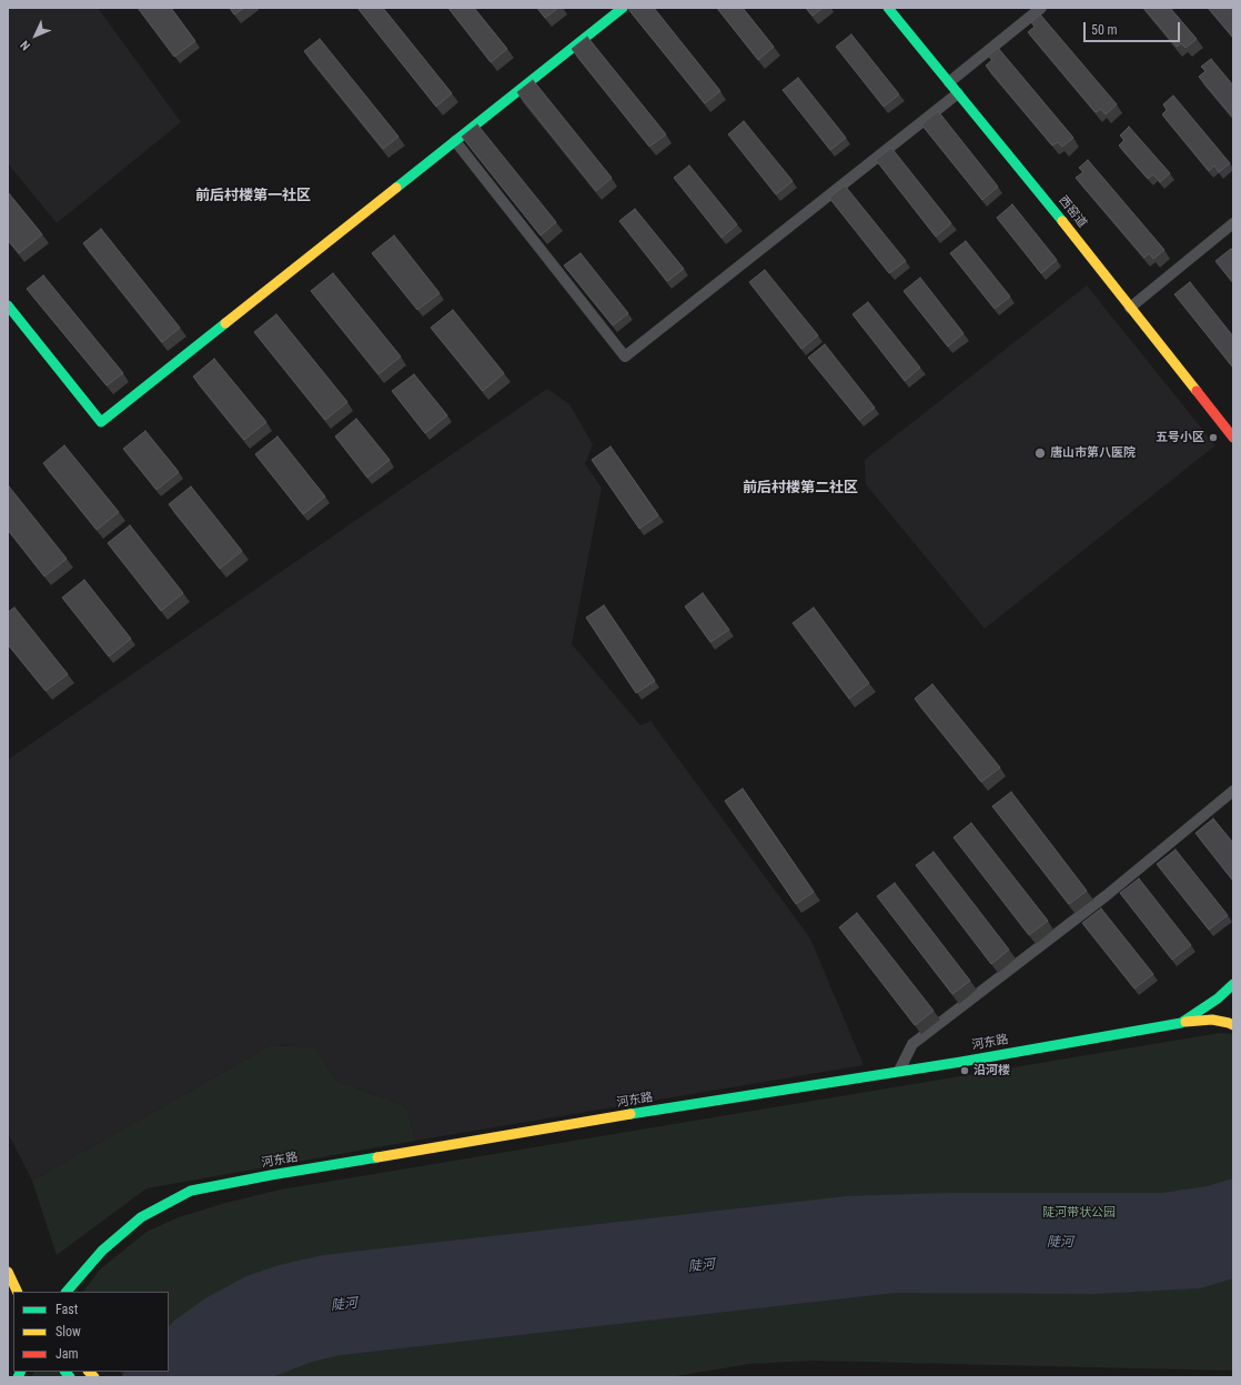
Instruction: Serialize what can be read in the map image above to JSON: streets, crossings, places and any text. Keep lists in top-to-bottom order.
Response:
{
  "streets": {
    "street": ["西窑道", "河东路"]
  },
  "districts": ["前后村楼第一社区", "前后村楼第二社区"],
  "water": ["陡河"],
  "parks": ["陡河带状公园"],
  "places": ["五号小区", "唐山市第八医院", "沿河楼"],
  "legend": ["Fast", "Slow", "Jam"],
  "scale_bar": "50 m",
  "north": "bottom left"
}
